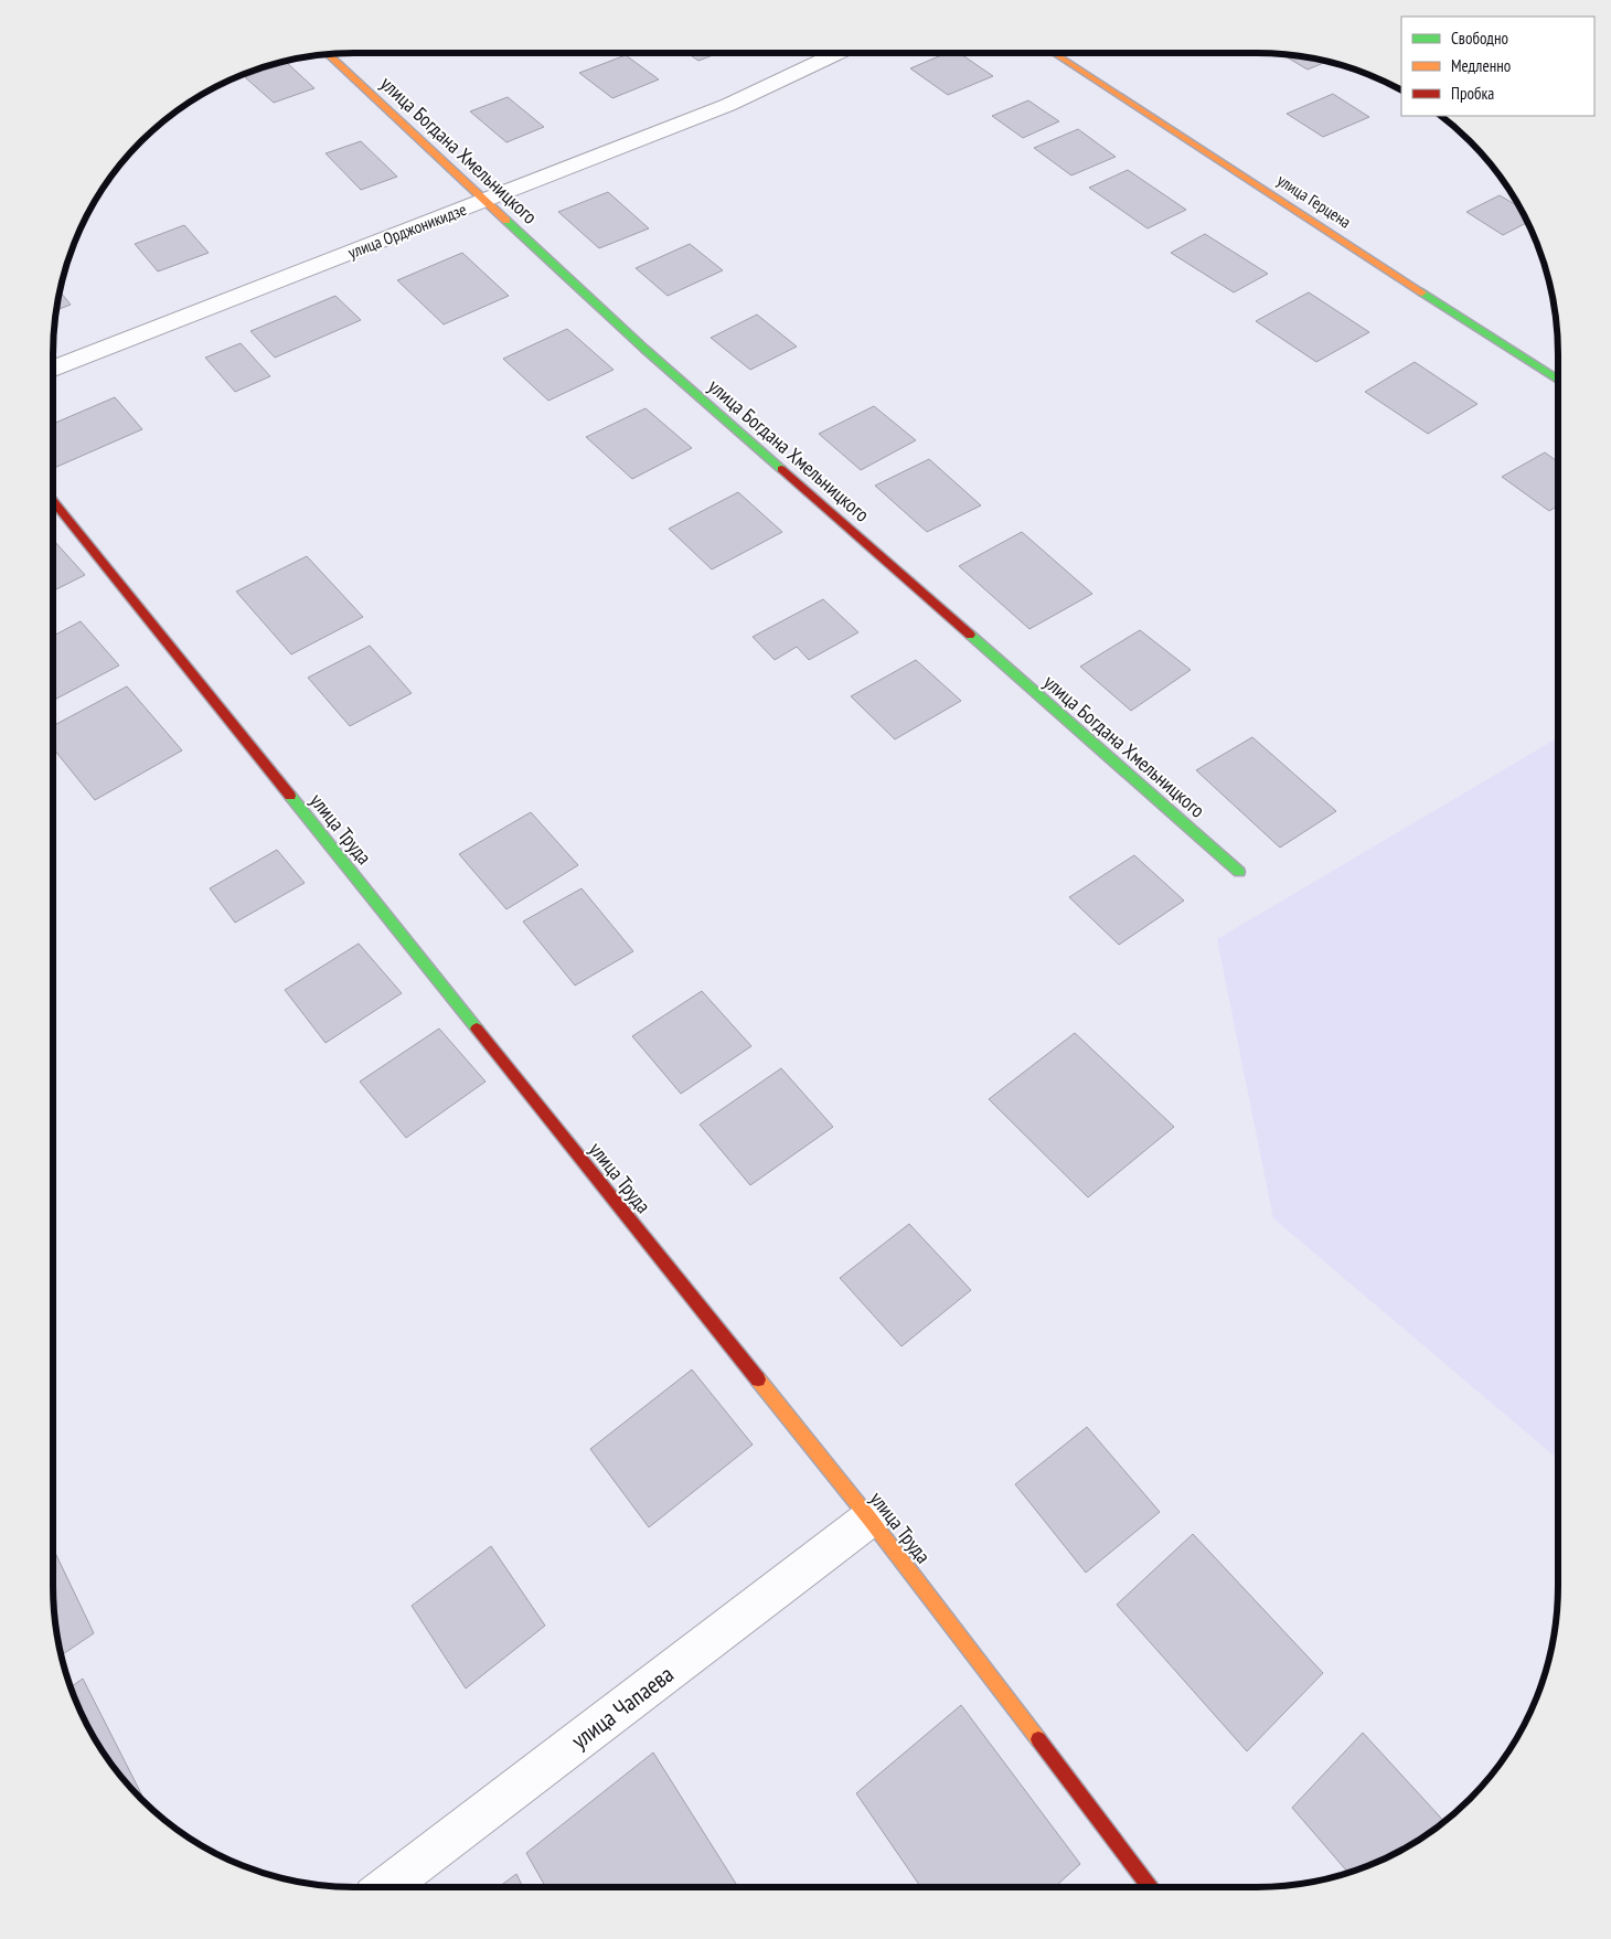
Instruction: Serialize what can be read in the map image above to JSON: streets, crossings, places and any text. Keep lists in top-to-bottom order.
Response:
{
  "streets": {
    "street": [
      "улица Богдана Хмельницкого",
      "улица Герцена",
      "улица Орджоникидзе",
      "улица Труда",
      "улица Чапаева"
    ]
  },
  "crossings": [
    ["улица Богдана Хмельницкого", "улица Орджоникидзе"],
    ["улица Труда", "улица Чапаева"]
  ],
  "legend": ["Свободно", "Медленно", "Пробка"]
}
